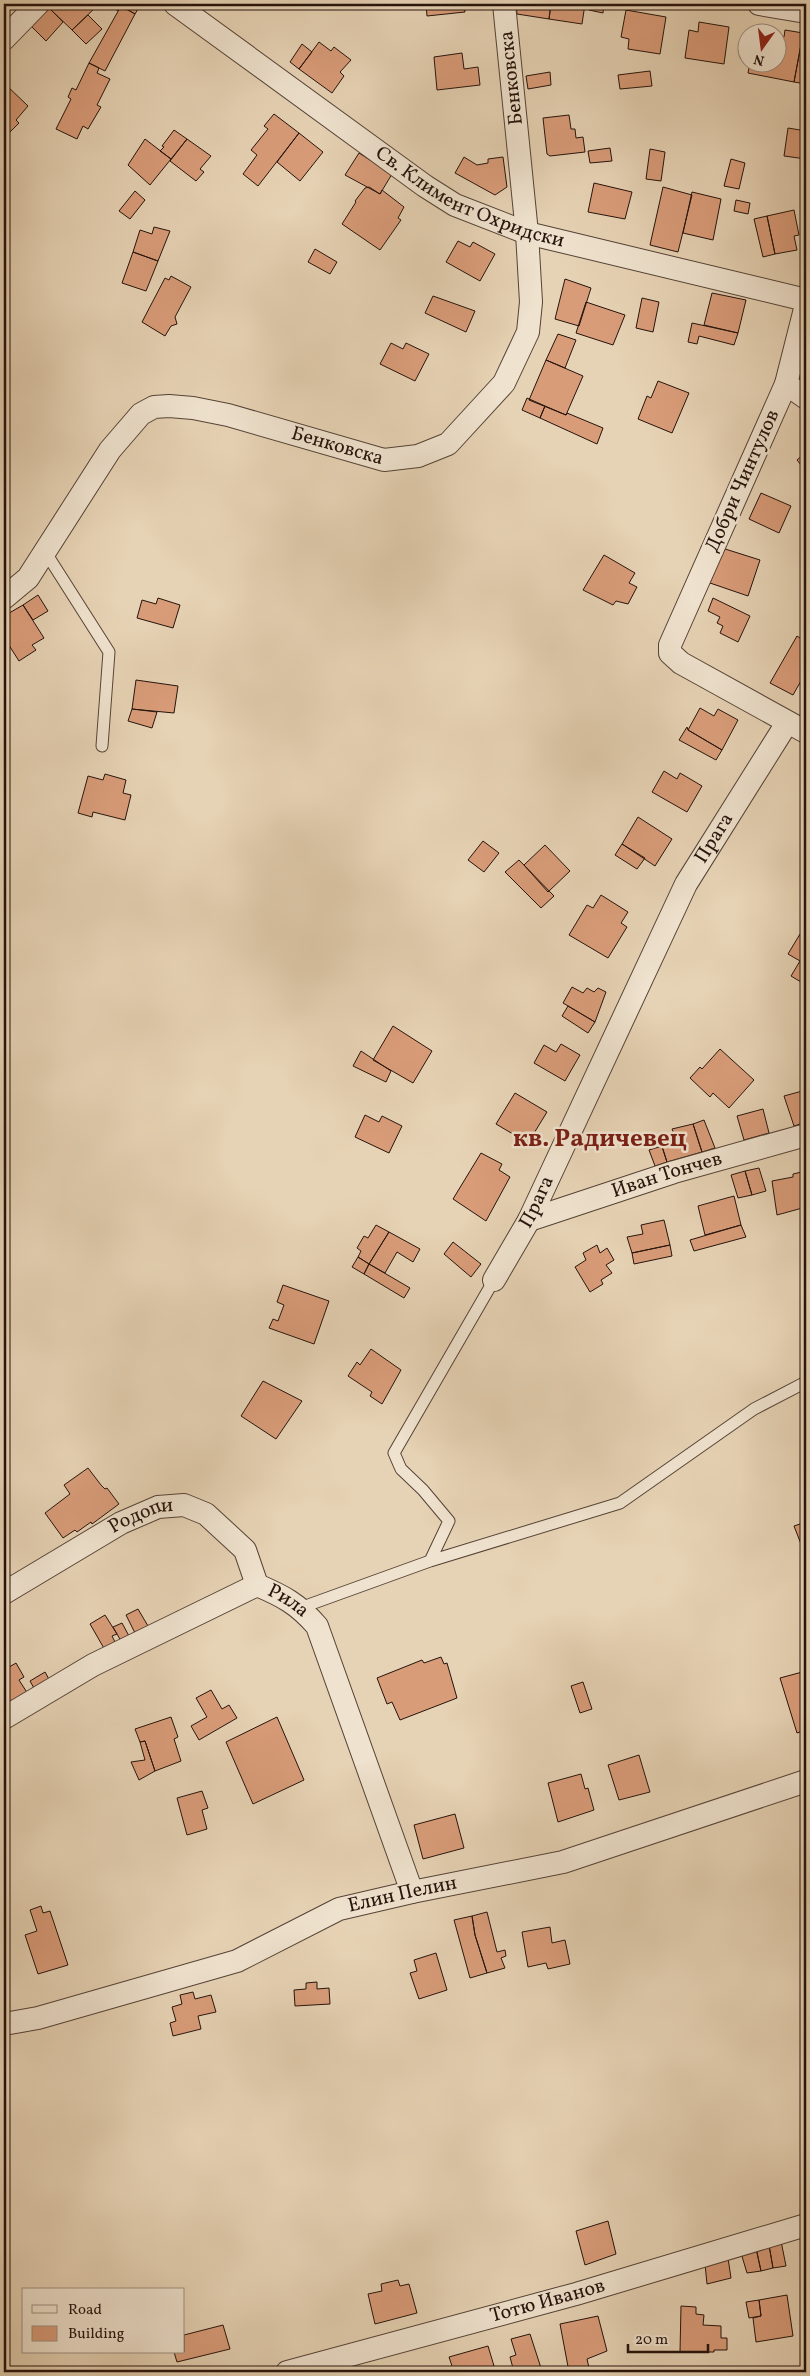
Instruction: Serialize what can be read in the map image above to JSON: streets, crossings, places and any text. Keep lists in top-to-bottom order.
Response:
{
  "streets": {
    "street": [
      "Бенковска",
      "Св. Климент Охридски",
      "Добри Чинтулов",
      "Прага",
      "Иван Тончев",
      "Родопи",
      "Рила",
      "Елин Пелин",
      "Тотю Иванов"
    ]
  },
  "crossings": [
    ["Бенковска", "Св. Климент Охридски"],
    ["Добри Чинтулов", "Прага"],
    ["Прага", "Иван Тончев"],
    ["Родопи", "Рила"],
    ["Рила", "Елин Пелин"]
  ],
  "districts": ["кв. Радичевец"],
  "legend": ["Road", "Building"],
  "scale_bar": "20 m",
  "north": "bottom"
}
